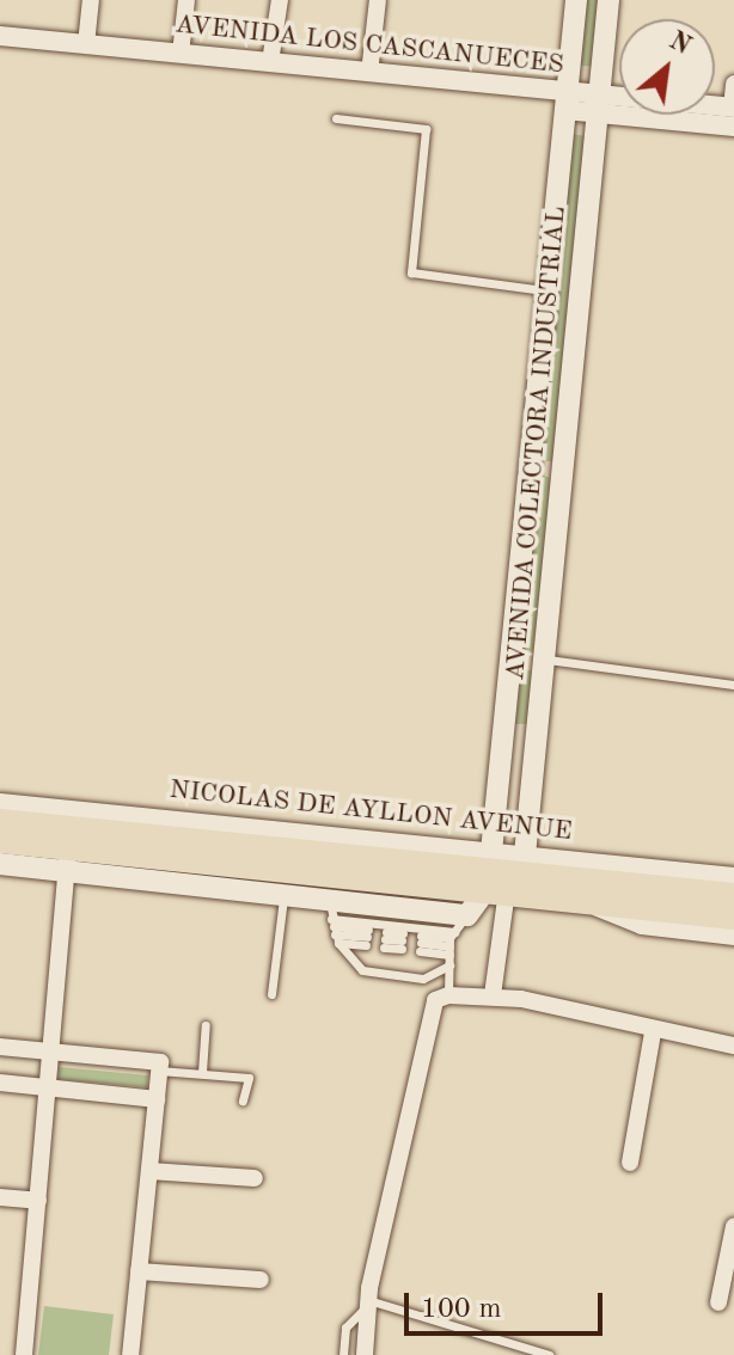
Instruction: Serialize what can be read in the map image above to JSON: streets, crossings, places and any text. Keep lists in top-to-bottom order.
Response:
{
  "streets": {
    "main road": ["AVENIDA COLECTORA INDUSTRIAL", "NICOLAS DE AYLLON AVENUE"],
    "street": ["AVENIDA LOS CASCANUECES"]
  },
  "crossings": [
    ["AVENIDA LOS CASCANUECES", "AVENIDA COLECTORA INDUSTRIAL"],
    ["AVENIDA COLECTORA INDUSTRIAL", "NICOLAS DE AYLLON AVENUE"]
  ],
  "scale_bar": "100 m",
  "north": "top right"
}
